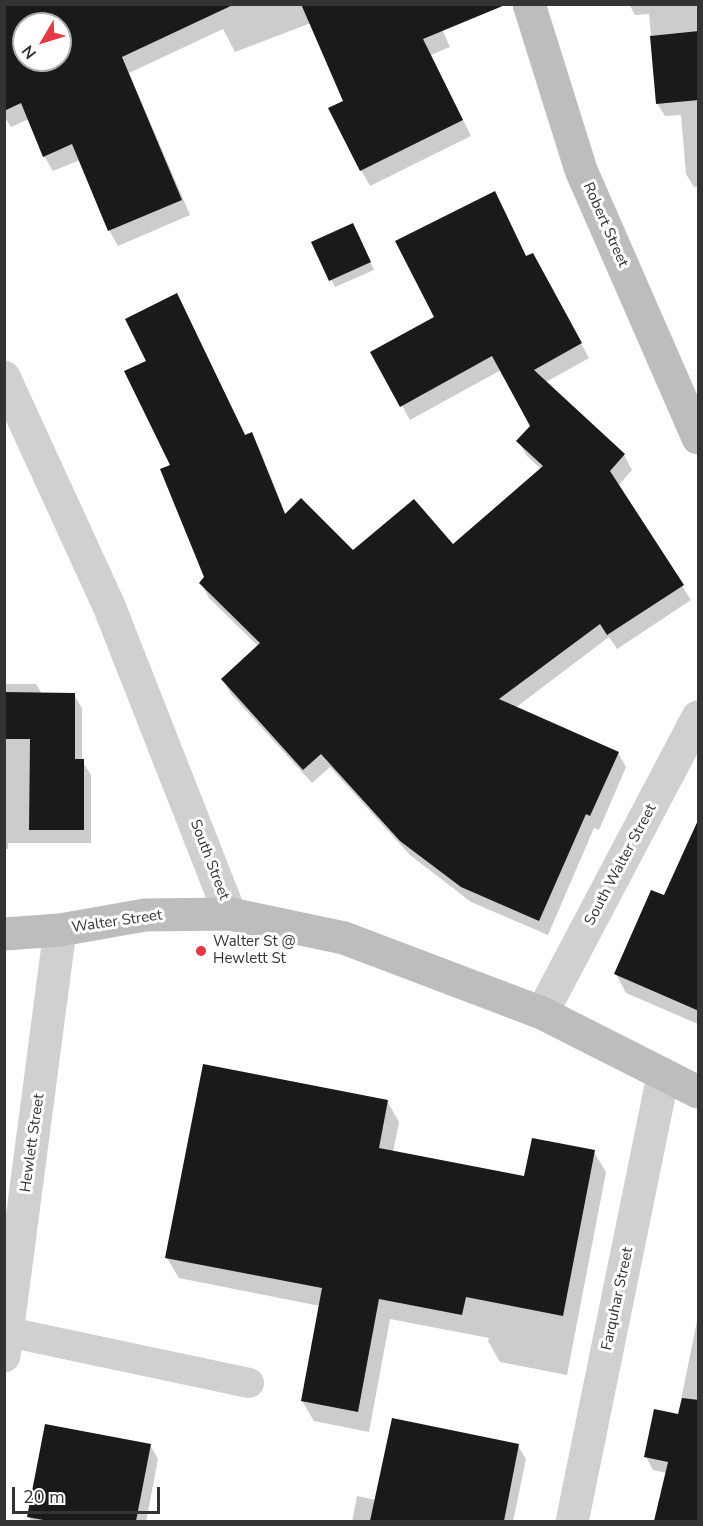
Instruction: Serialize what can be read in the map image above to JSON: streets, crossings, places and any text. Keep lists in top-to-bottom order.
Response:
{
  "streets": {
    "street": [
      "Robert Street",
      "South Street",
      "South Walter Street",
      "Walter Street",
      "Hewlett Street",
      "Farquhar Street"
    ]
  },
  "crossings": [
    ["South Street", "South Walter Street"],
    ["South Street", "Walter Street"],
    ["South Street", "Farquhar Street"],
    ["Walter Street", "Hewlett Street"]
  ],
  "places": ["Walter St @ Hewlett St"],
  "scale_bar": "20 m",
  "north": "bottom left"
}
